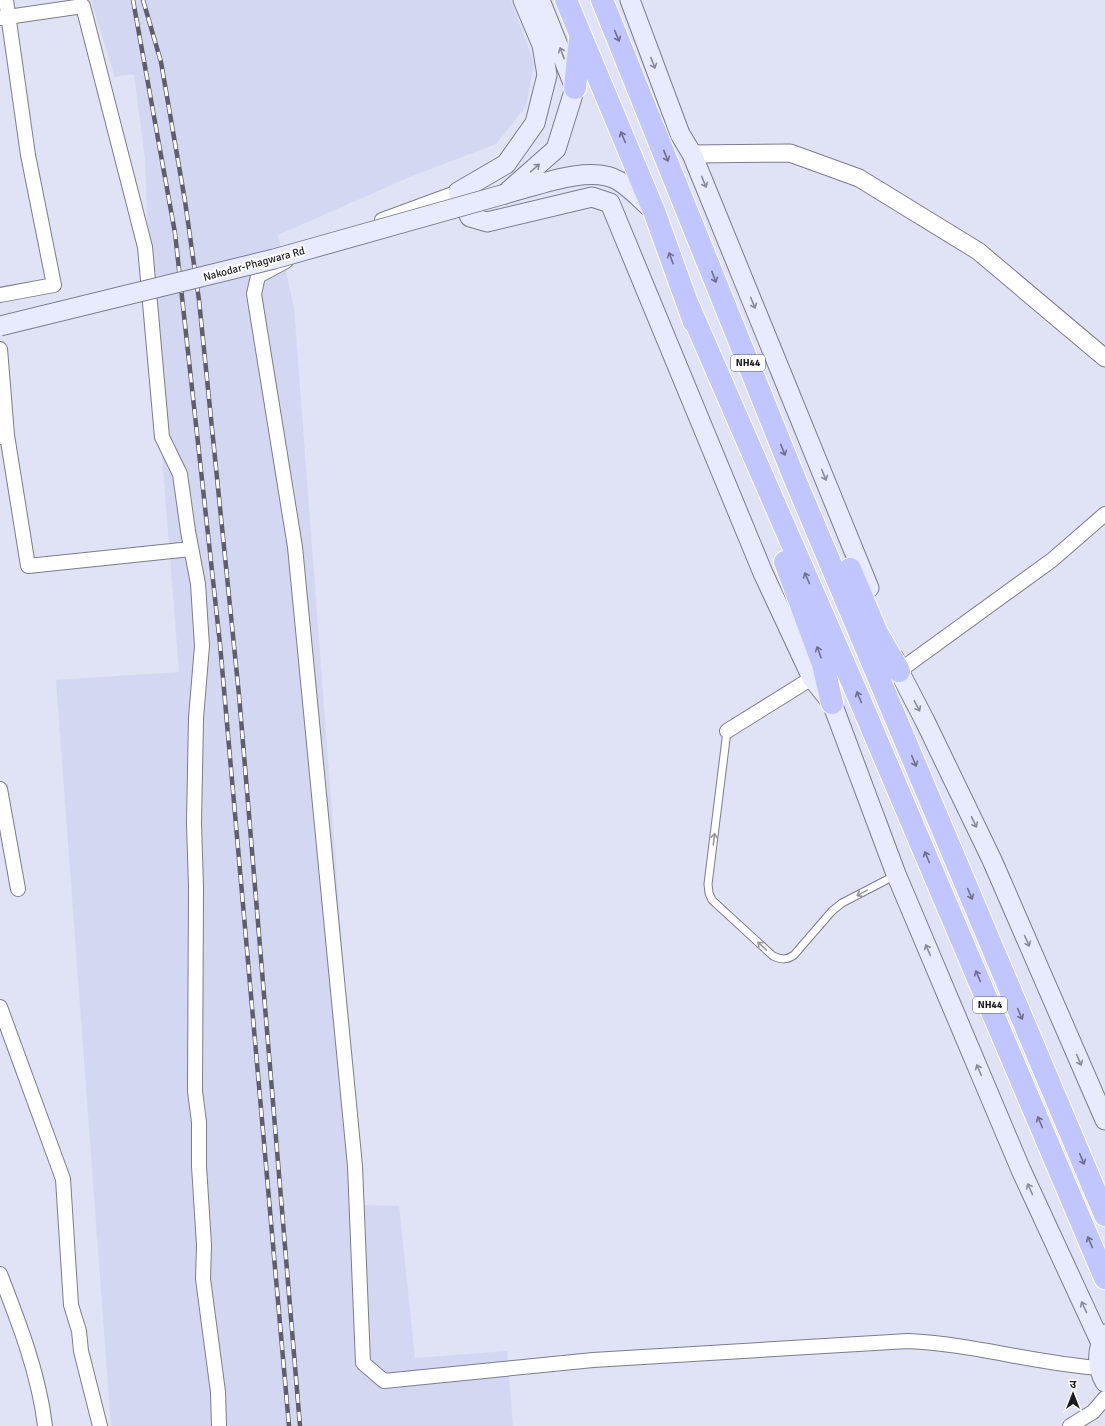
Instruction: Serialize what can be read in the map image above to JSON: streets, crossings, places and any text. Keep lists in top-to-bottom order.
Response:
{
  "streets": {
    "highway": ["NH44"],
    "main road": ["Nakodar-Phagwara Rd"]
  },
  "crossings": [
    ["Nakodar-Phagwara Rd", "NH44"]
  ],
  "north": "top"
}
